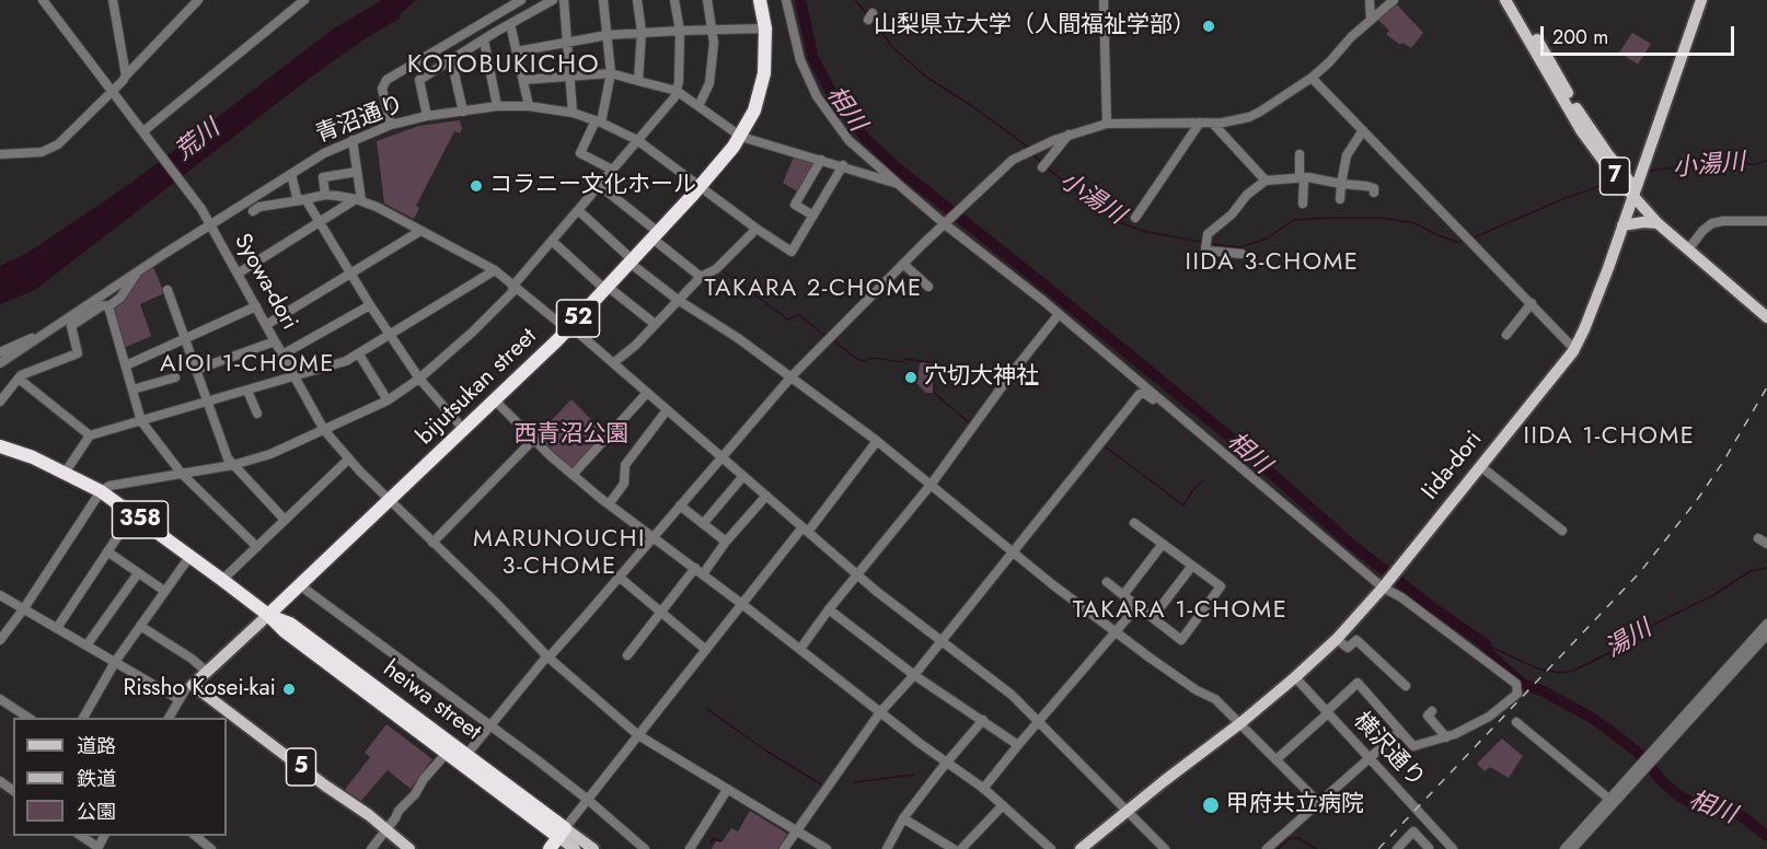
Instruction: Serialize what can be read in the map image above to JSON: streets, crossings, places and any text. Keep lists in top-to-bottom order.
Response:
{
  "streets": {
    "highway": [
      "52",
      "bijutsukan street",
      "358",
      "heiwa street"
    ],
    "main road": ["7", "Iida-dori", "5"],
    "street": ["青沼通り", "Syowa-dori", "横沢通り"]
  },
  "crossings": [
    ["青沼通り", "Syowa-dori"],
    ["青沼通り", "bijutsukan street"],
    ["7", "Iida-dori"],
    ["Syowa-dori", "bijutsukan street"],
    ["bijutsukan street", "heiwa street"],
    ["Iida-dori", "横沢通り"]
  ],
  "districts": [
    "KOTOBUKICHO",
    "IIDA 3-CHOME",
    "TAKARA 2-CHOME",
    "AIOI 1-CHOME",
    "IIDA 1-CHOME",
    "MARUNOUCHI 3-CHOME",
    "TAKARA 1-CHOME"
  ],
  "water": [
    "相川",
    "荒川",
    "小湯川",
    "湯川"
  ],
  "parks": ["西青沼公園"],
  "places": [
    "山梨県立大学（人間福祉学部）",
    "コラニー文化ホール",
    "穴切大神社",
    "Rissho Kosei-kai",
    "甲府共立病院"
  ],
  "legend": ["道路", "鉄道", "公園"],
  "scale_bar": "200 m"
}
